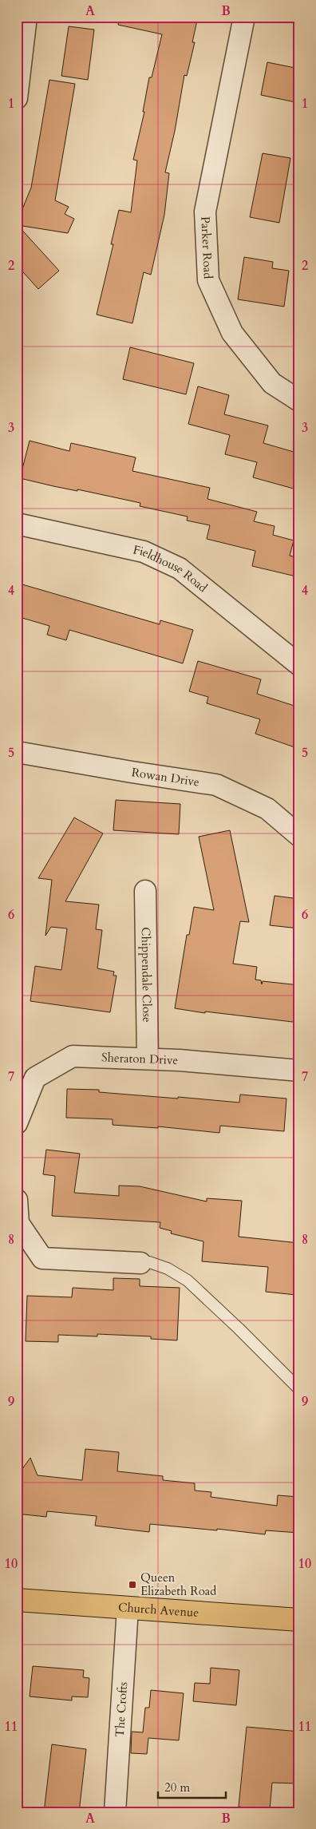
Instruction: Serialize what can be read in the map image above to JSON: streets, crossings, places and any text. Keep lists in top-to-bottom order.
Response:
{
  "streets": {
    "main road": ["Church Avenue"],
    "street": [
      "Parker Road",
      "Fieldhouse Road",
      "Rowan Drive",
      "Chippendale Close",
      "Sheraton Drive",
      "The Crofts"
    ]
  },
  "crossings": [
    ["Chippendale Close", "Sheraton Drive"],
    ["Church Avenue", "The Crofts"]
  ],
  "places": {
    "transit": ["Queen Elizabeth Road"]
  },
  "scale_bar": "20 m",
  "grid": {
    "columns": ["A", "B"],
    "rows": [
      "1",
      "2",
      "3",
      "4",
      "5",
      "6",
      "7",
      "8",
      "9",
      "10",
      "11"
    ]
  }
}
